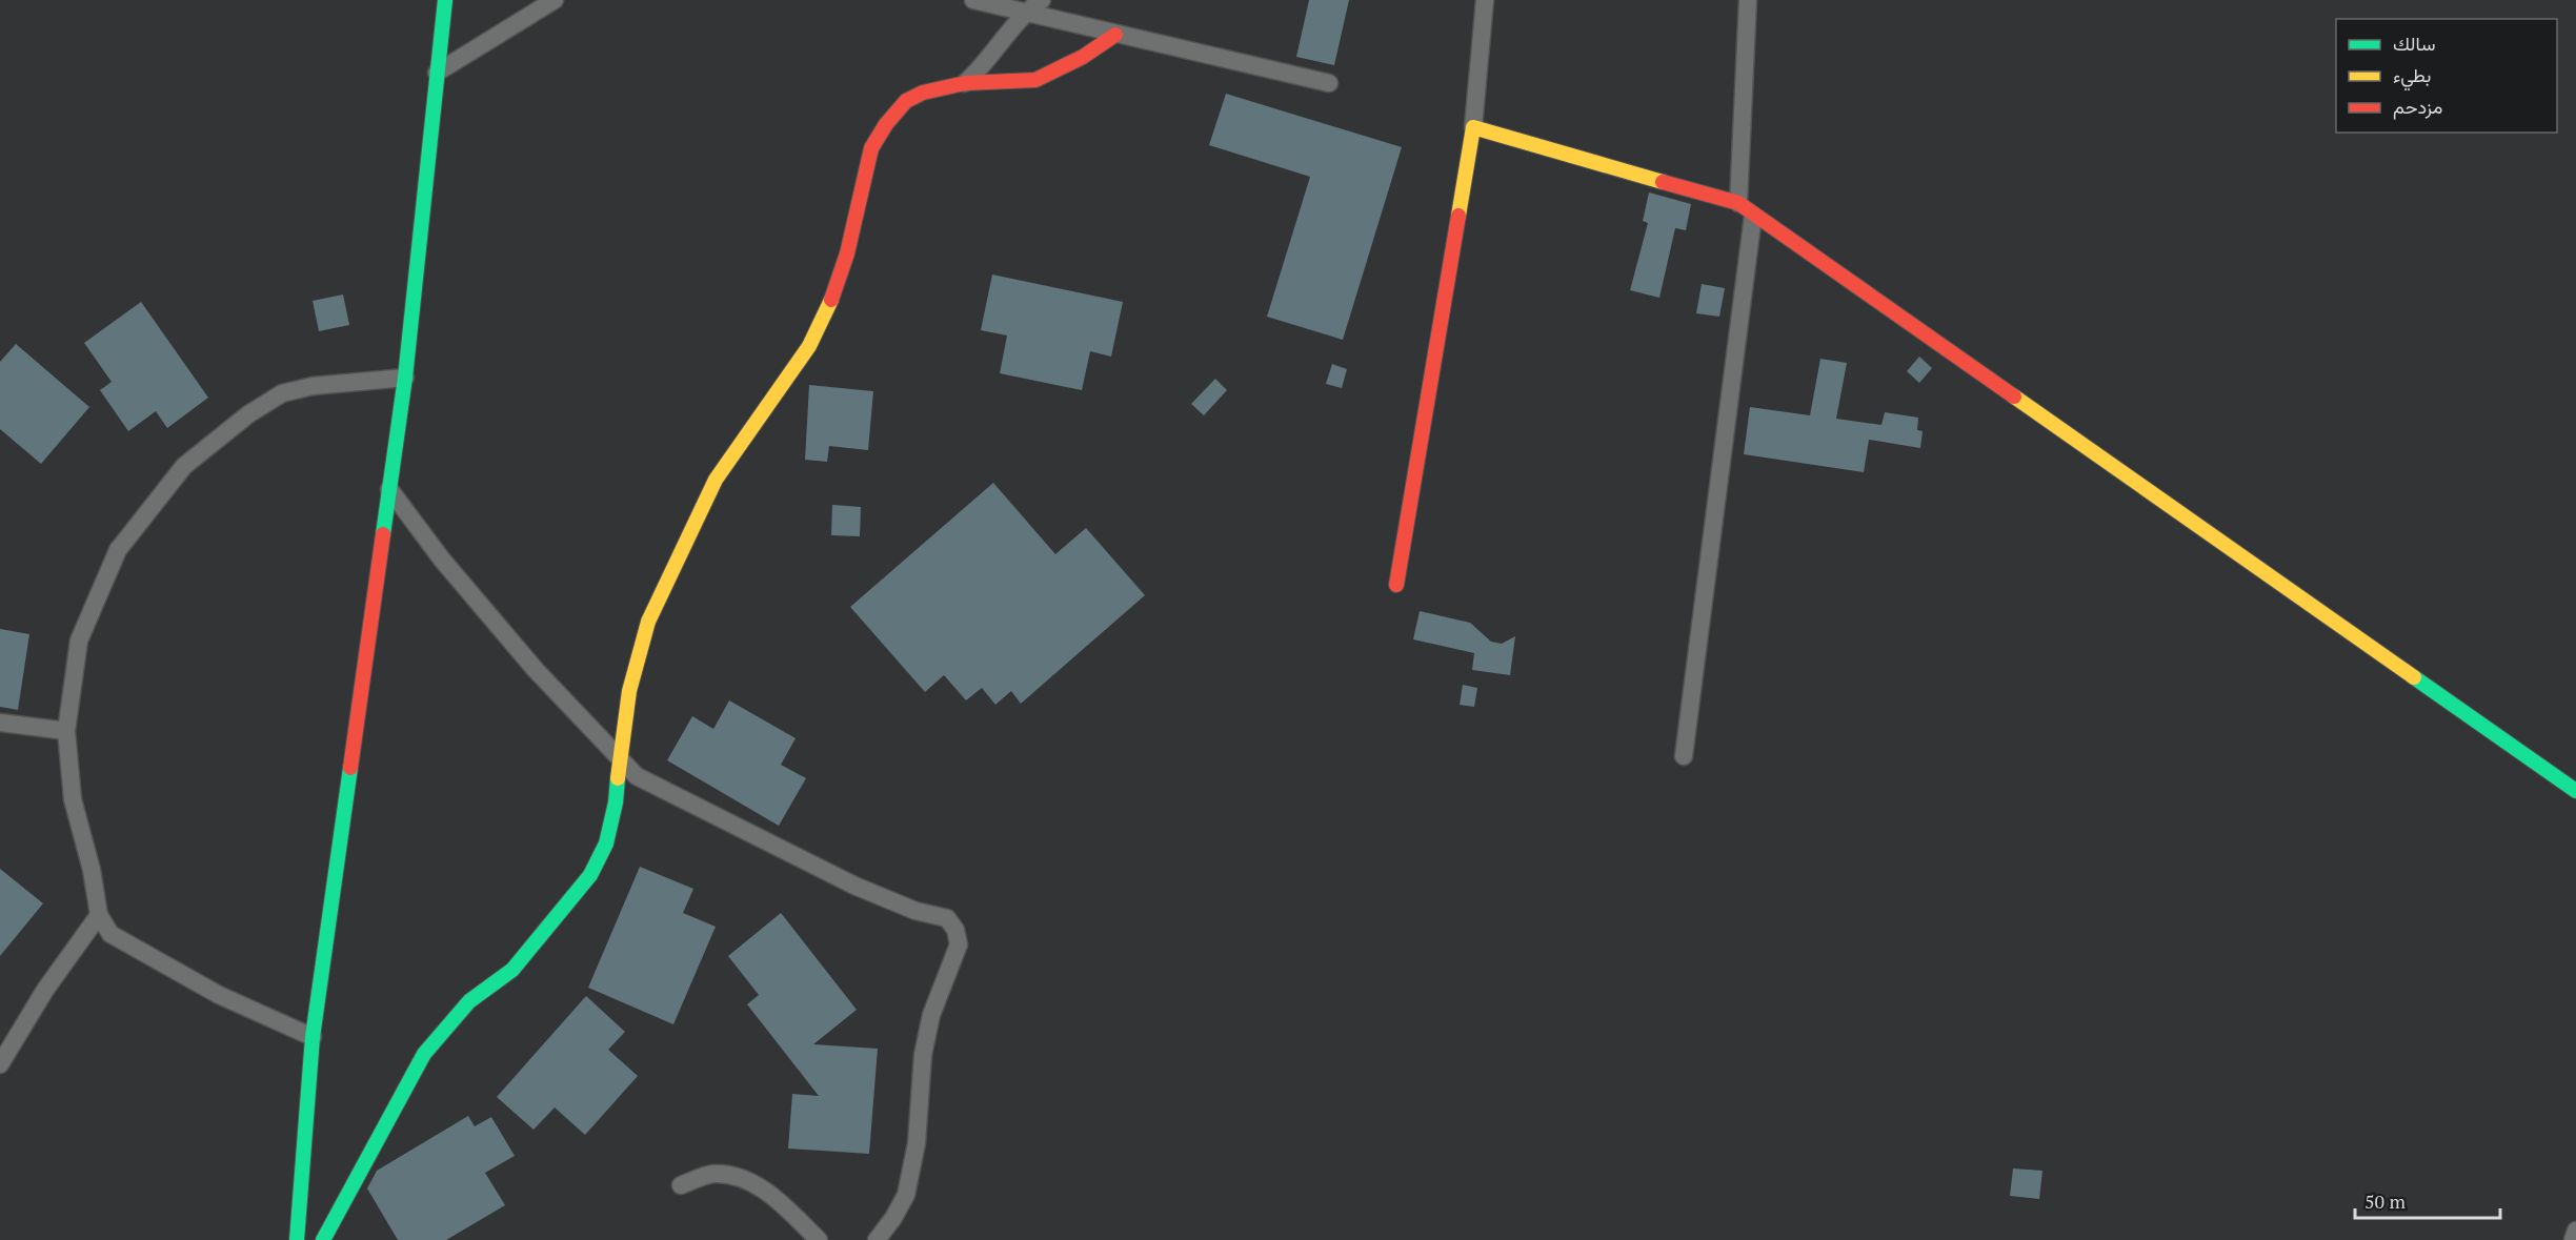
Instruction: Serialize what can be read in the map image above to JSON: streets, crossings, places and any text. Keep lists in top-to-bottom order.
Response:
{
  "legend": ["سالك", "بطيء", "مزدحم"],
  "scale_bar": "50 m"
}
